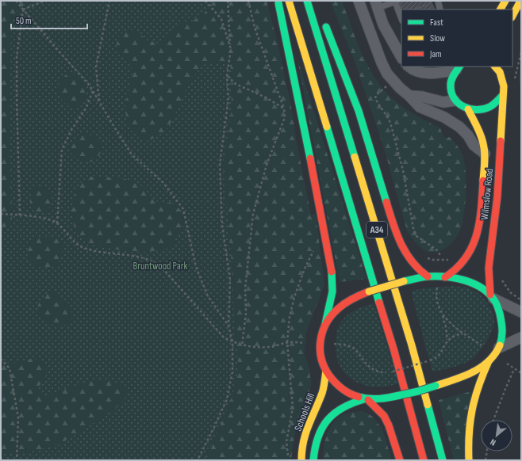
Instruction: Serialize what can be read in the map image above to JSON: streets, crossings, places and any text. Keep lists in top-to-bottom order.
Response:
{
  "streets": {
    "main road": ["Wilmslow Road", "A34", "Schools Hill"]
  },
  "parks": ["Bruntwood Park"],
  "legend": ["Fast", "Slow", "Jam"],
  "scale_bar": "50 m",
  "north": "bottom left"
}
